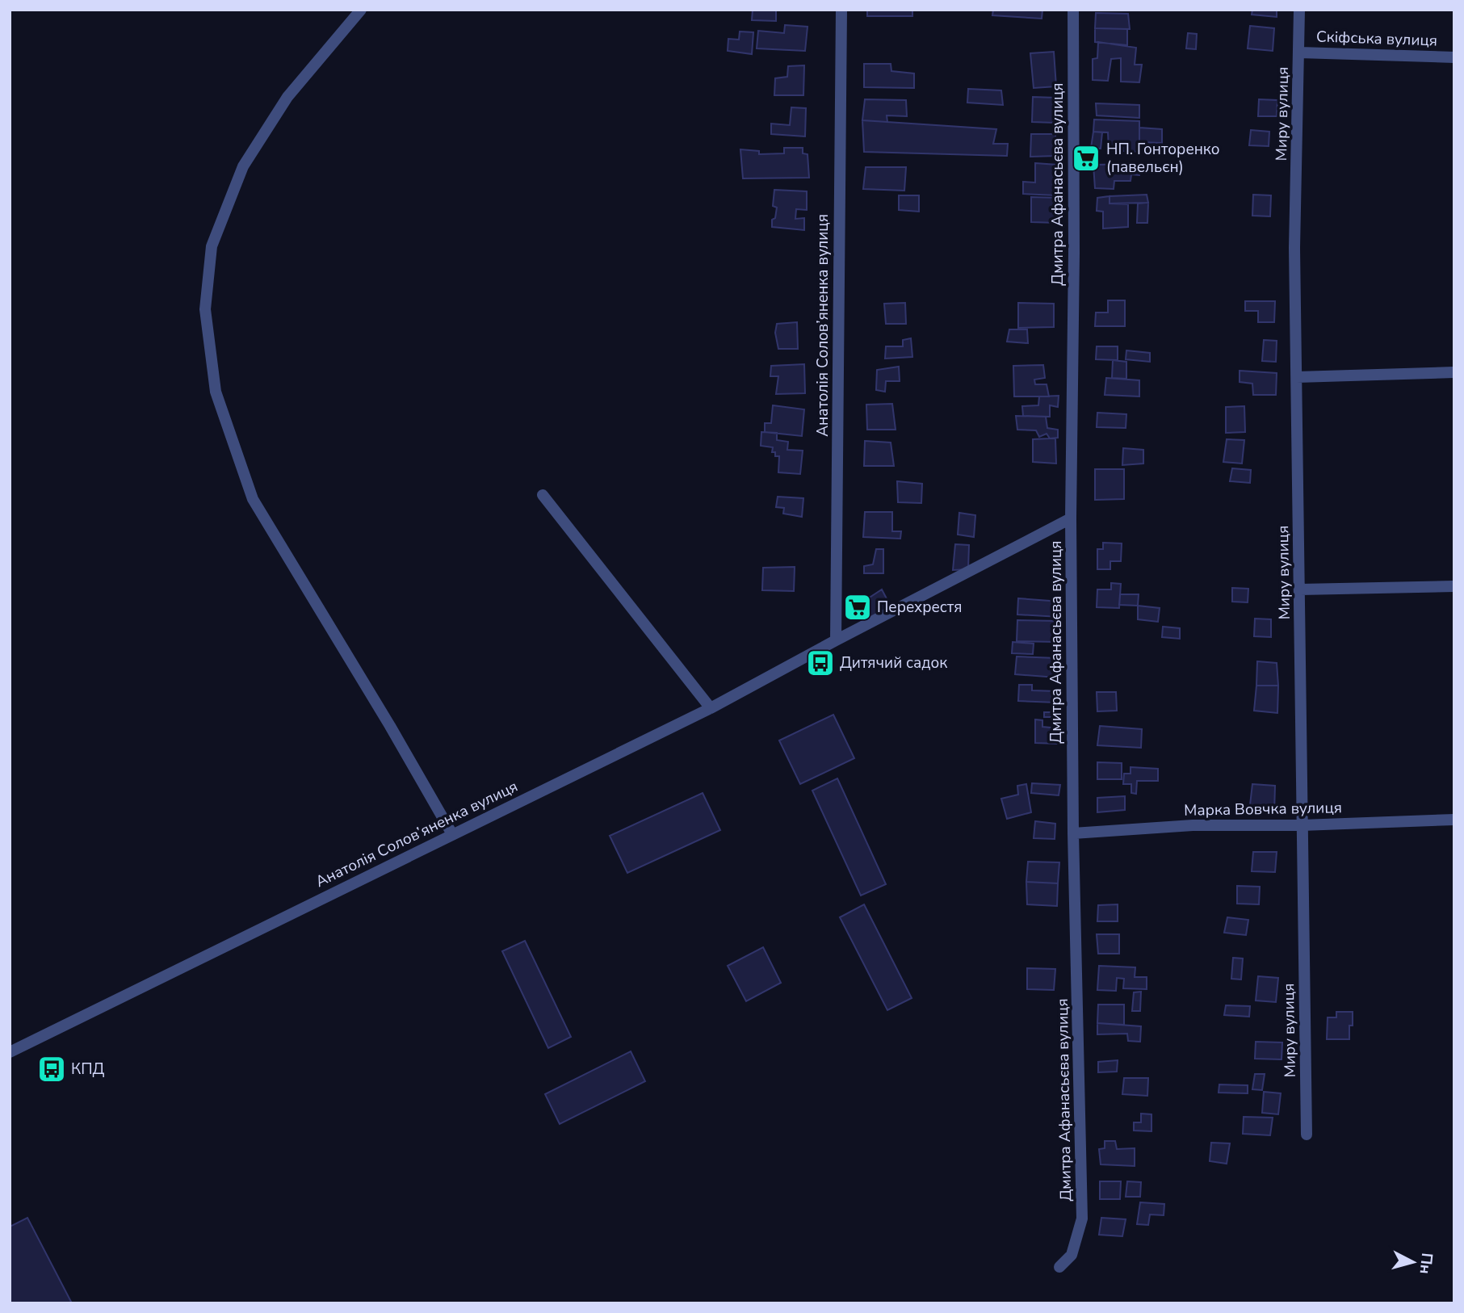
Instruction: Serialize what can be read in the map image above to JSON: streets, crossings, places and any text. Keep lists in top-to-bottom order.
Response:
{
  "streets": {
    "street": [
      "Скіфська вулиця",
      "Миру вулиця",
      "Дмитра Афанасьєва вулиця",
      "Анатолія Солов’яненка вулиця",
      "Марка Вовчка вулиця"
    ]
  },
  "crossings": [
    ["Скіфська вулиця", "Миру вулиця"],
    ["Миру вулиця", "Марка Вовчка вулиця"],
    ["Дмитра Афанасьєва вулиця", "Анатолія Солов’яненка вулиця"],
    ["Дмитра Афанасьєва вулиця", "Марка Вовчка вулиця"]
  ],
  "places": {
    "supermarket": ["НП. Гонторенко (павельєн)", "Перехрестя"],
    "bus stop": ["Дитячий садок", "КПД"]
  },
  "north": "right"
}
